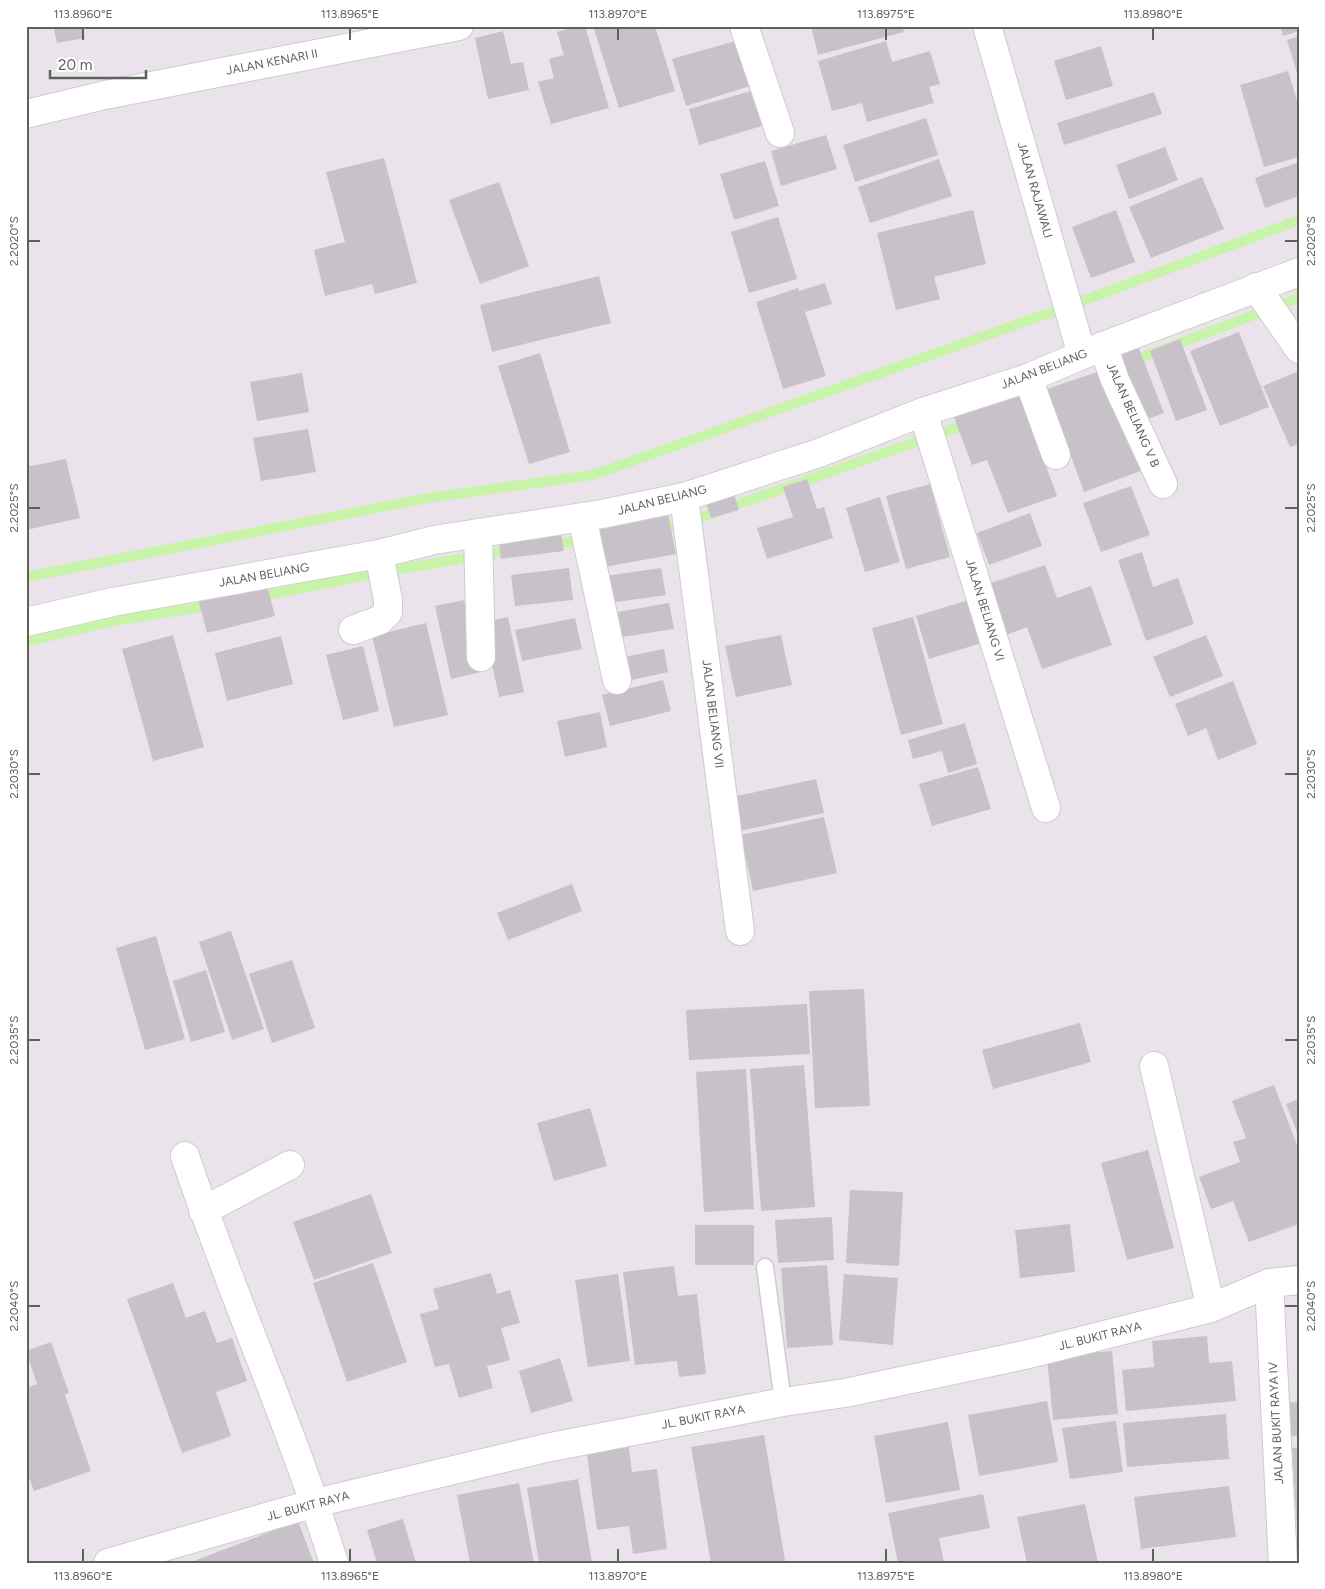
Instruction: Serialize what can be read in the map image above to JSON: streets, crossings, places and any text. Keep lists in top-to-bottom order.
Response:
{
  "streets": {
    "street": [
      "JALAN KENARI II",
      "JALAN RAJAWALI",
      "JALAN BELIANG",
      "JALAN BELIANG V B",
      "JALAN BELIANG VI",
      "JALAN BELIANG VII",
      "JL. BUKIT RAYA",
      "JALAN BUKIT RAYA IV"
    ]
  },
  "crossings": [
    ["JALAN RAJAWALI", "JALAN BELIANG"],
    ["JALAN RAJAWALI", "JALAN BELIANG V B"],
    ["JALAN BELIANG", "JALAN BELIANG V B"],
    ["JALAN BELIANG", "JALAN BELIANG VI"],
    ["JALAN BELIANG", "JALAN BELIANG VII"],
    ["JL. BUKIT RAYA", "JALAN BUKIT RAYA IV"]
  ],
  "scale_bar": "20 m",
  "coordinates": [
    "113.8960°E",
    "113.8965°E",
    "113.8970°E",
    "113.8975°E",
    "113.8980°E",
    "2.2020°S",
    "2.2025°S",
    "2.2030°S",
    "2.2035°S",
    "2.2040°S"
  ]
}
